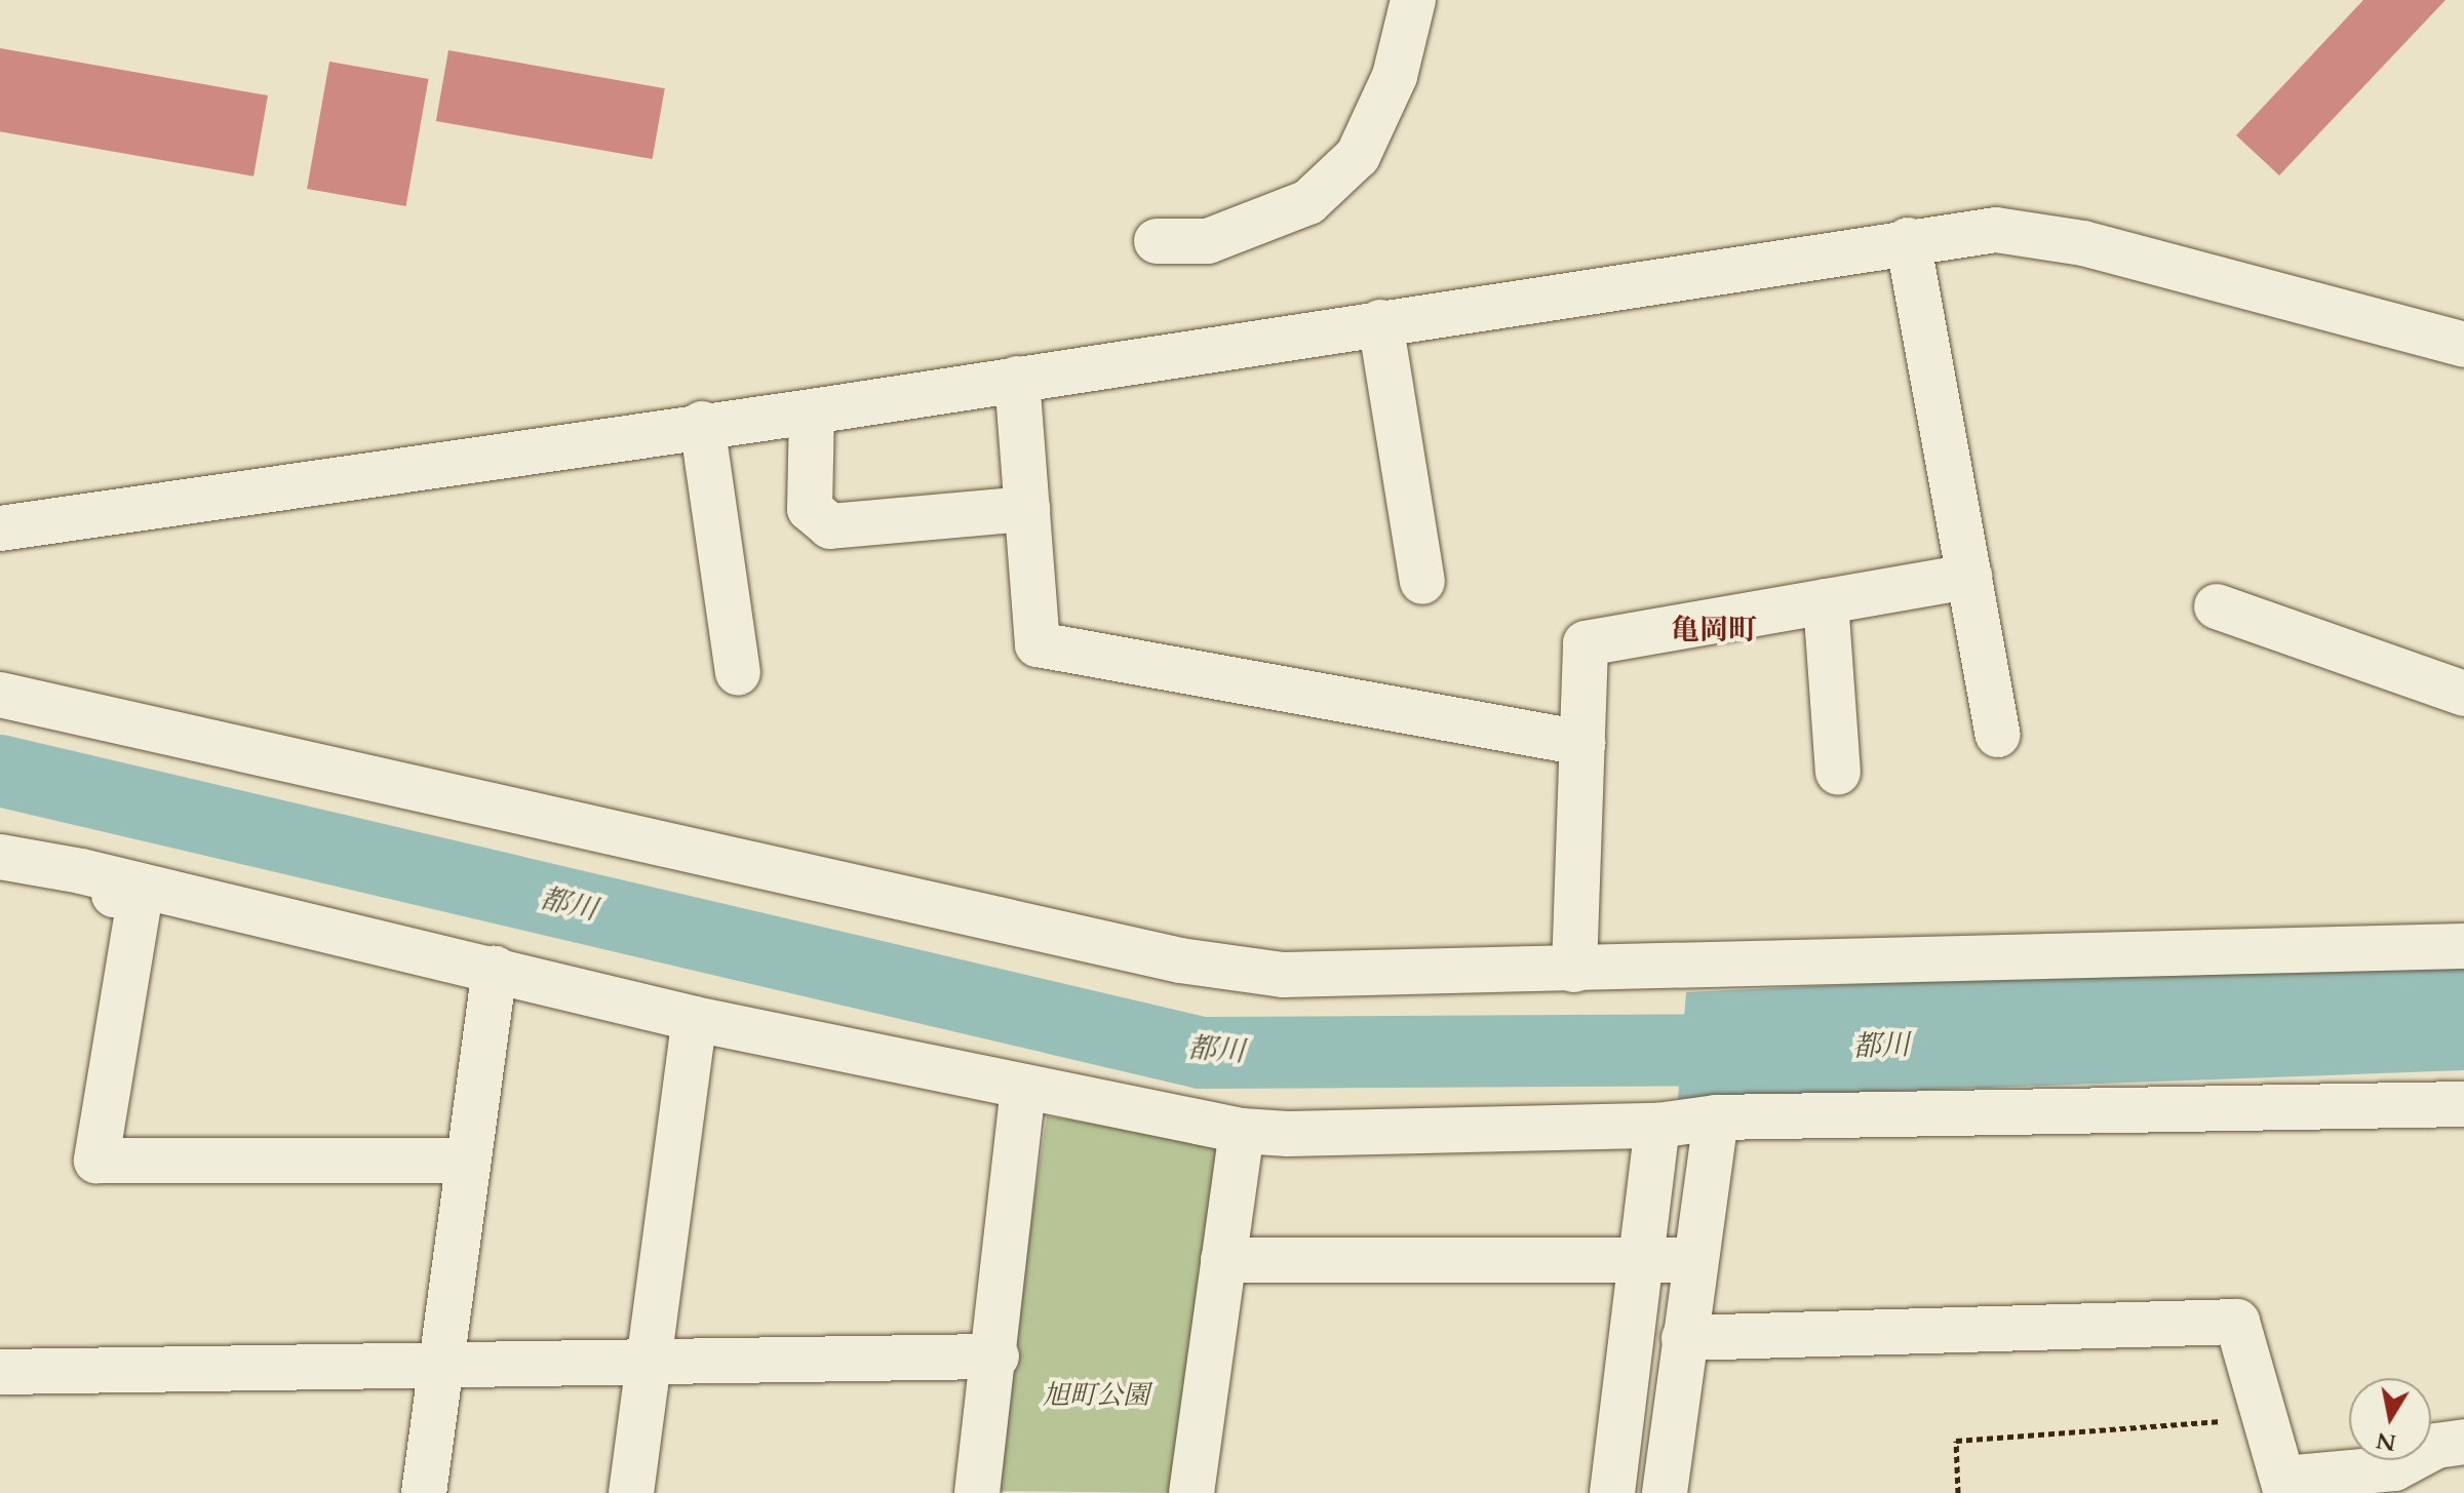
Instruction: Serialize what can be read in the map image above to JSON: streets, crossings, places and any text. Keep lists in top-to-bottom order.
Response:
{
  "districts": ["亀岡町"],
  "water": ["都川"],
  "parks": ["旭町公園"],
  "north": "bottom"
}
